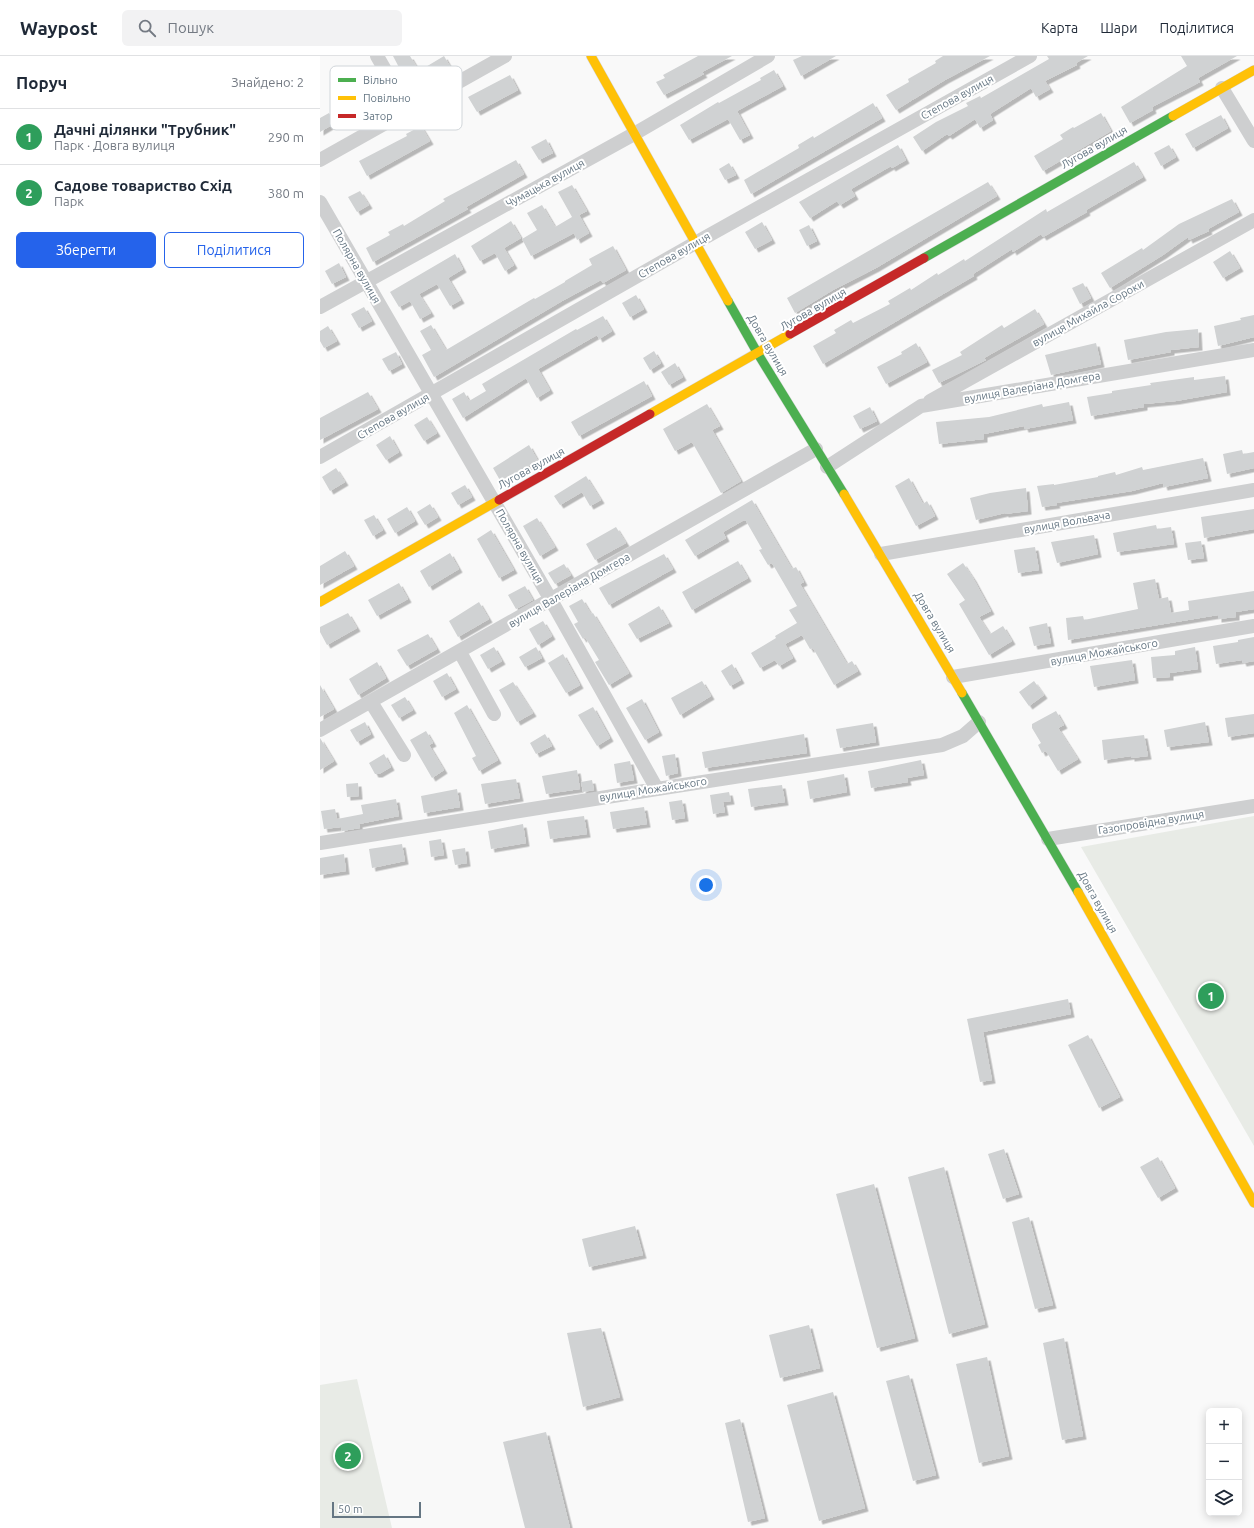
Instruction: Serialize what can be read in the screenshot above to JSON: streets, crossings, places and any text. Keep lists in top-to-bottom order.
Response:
{
  "streets": {
    "street": [
      "Степова вулиця",
      "Лугова вулиця",
      "Чумацька вулиця",
      "Полярна вулиця",
      "вулиця Михайла Сороки",
      "Довга вулиця",
      "вулиця Валеріана Домгера",
      "вулиця Вольвача",
      "вулиця Можайського",
      "Газопровідна вулиця"
    ]
  },
  "crossings": [
    ["Степова вулиця", "Полярна вулиця"],
    ["Степова вулиця", "Довга вулиця"],
    ["Лугова вулиця", "Полярна вулиця"],
    ["Лугова вулиця", "Довга вулиця"],
    ["Чумацька вулиця", "Полярна вулиця"],
    ["Чумацька вулиця", "Довга вулиця"],
    ["Полярна вулиця", "вулиця Валеріана Домгера"],
    ["Полярна вулиця", "вулиця Можайського"],
    ["вулиця Михайла Сороки", "вулиця Валеріана Домгера"],
    ["Довга вулиця", "вулиця Валеріана Домгера"],
    ["Довга вулиця", "вулиця Вольвача"],
    ["Довга вулиця", "вулиця Можайського"],
    ["Довга вулиця", "Газопровідна вулиця"]
  ],
  "legend": ["Вільно", "Повільно", "Затор"],
  "scale_bar": "50 m",
  "page": {
    "header": "Waypost",
    "search": "Пошук",
    "nav": ["Карта", "Шари", "Поділитися"],
    "heading": ["Поруч", "Знайдено: 2"],
    "list": [
      {
        "mark": "1",
        "name": "Дачні ділянки \"Трубник\"",
        "note": "Парк · Довга вулиця",
        "value": "290 m"
      },
      {
        "mark": "2",
        "name": "Садове товариство Схід",
        "note": "Парк",
        "value": "380 m"
      }
    ],
    "buttons": ["Зберегти", "Поділитися"],
    "pins": ["1", "2"],
    "map_buttons": ["+", "−"],
    "scale": "50 m"
  }
}
